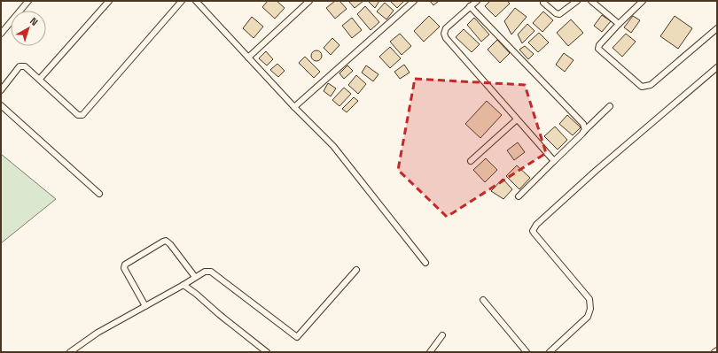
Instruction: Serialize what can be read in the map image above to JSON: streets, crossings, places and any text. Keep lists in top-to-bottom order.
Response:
{
  "north": "top right"
}
